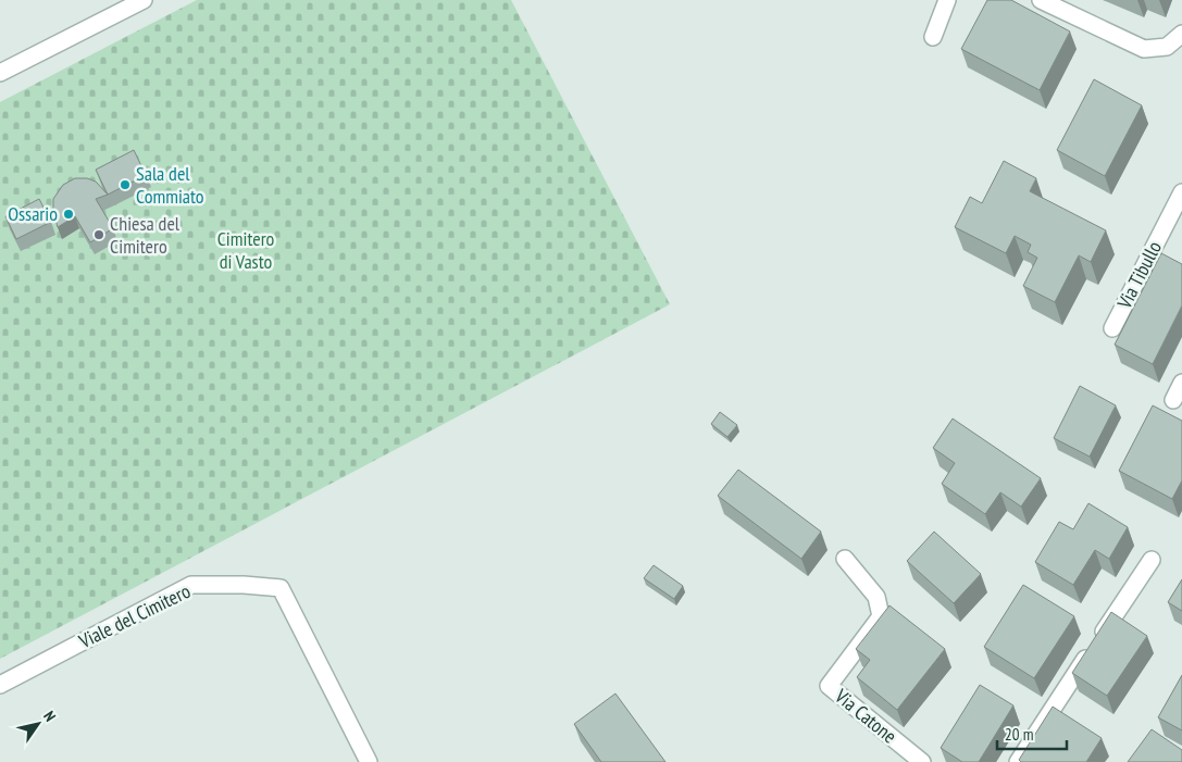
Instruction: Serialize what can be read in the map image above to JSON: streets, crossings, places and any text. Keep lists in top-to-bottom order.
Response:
{
  "streets": {
    "street": ["Via Tibullo", "Viale del Cimitero", "Via Catone"]
  },
  "parks": ["Cimitero di Vasto"],
  "places": ["Sala del Commiato", "Ossario", "Chiesa del Cimitero"],
  "scale_bar": "20 m",
  "north": "top right"
}
